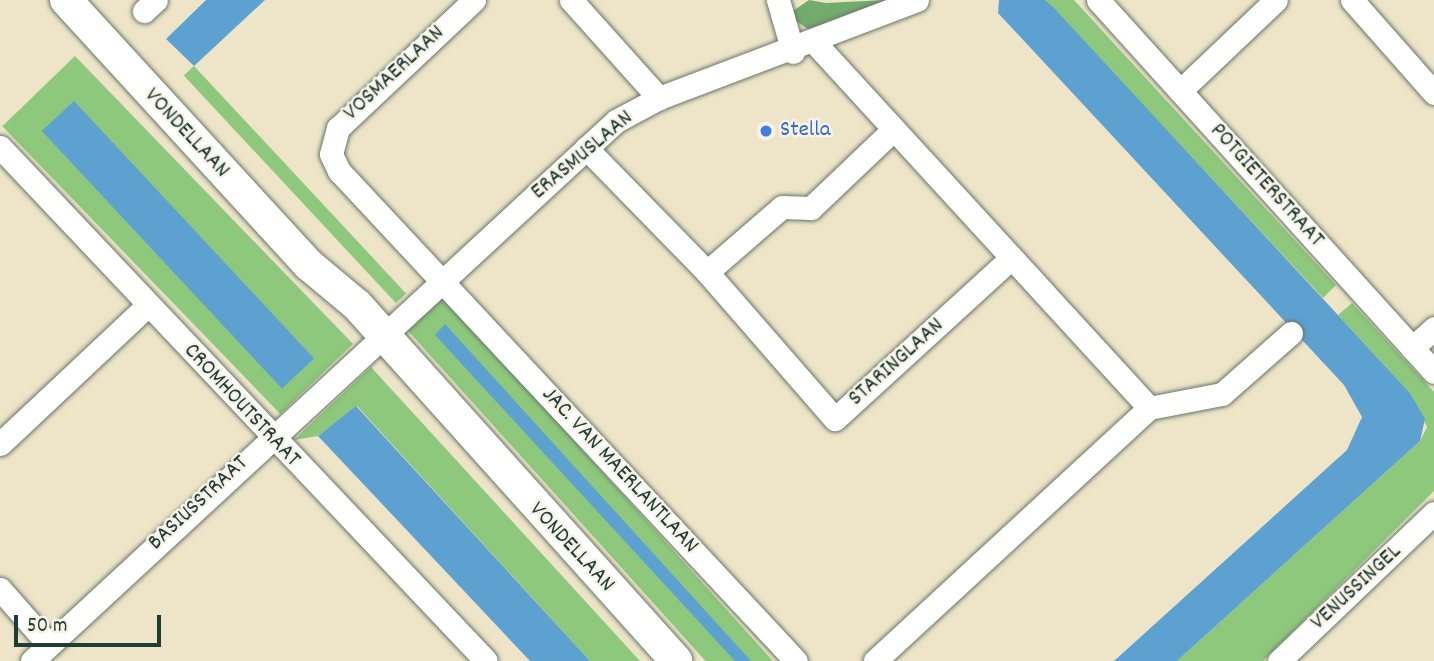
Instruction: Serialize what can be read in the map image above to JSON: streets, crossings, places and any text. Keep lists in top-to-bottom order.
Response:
{
  "streets": {
    "street": [
      "VOSMAERLAAN",
      "VONDELLAAN",
      "ERASMUSLAAN",
      "POTGIETERSTRAAT",
      "STARINGLAAN",
      "CROMHOUTSTRAAT",
      "JAC. VAN MAERLANTLAAN",
      "BASIUSSTRAAT",
      "VENUSSINGEL"
    ]
  },
  "crossings": [
    ["VOSMAERLAAN", "ERASMUSLAAN"],
    ["VOSMAERLAAN", "JAC. VAN MAERLANTLAAN"],
    ["VONDELLAAN", "ERASMUSLAAN"],
    ["VONDELLAAN", "BASIUSSTRAAT"],
    ["ERASMUSLAAN", "STARINGLAAN"],
    ["ERASMUSLAAN", "JAC. VAN MAERLANTLAAN"],
    ["ERASMUSLAAN", "BASIUSSTRAAT"],
    ["CROMHOUTSTRAAT", "BASIUSSTRAAT"]
  ],
  "places": ["Stella"],
  "scale_bar": "50 m"
}
